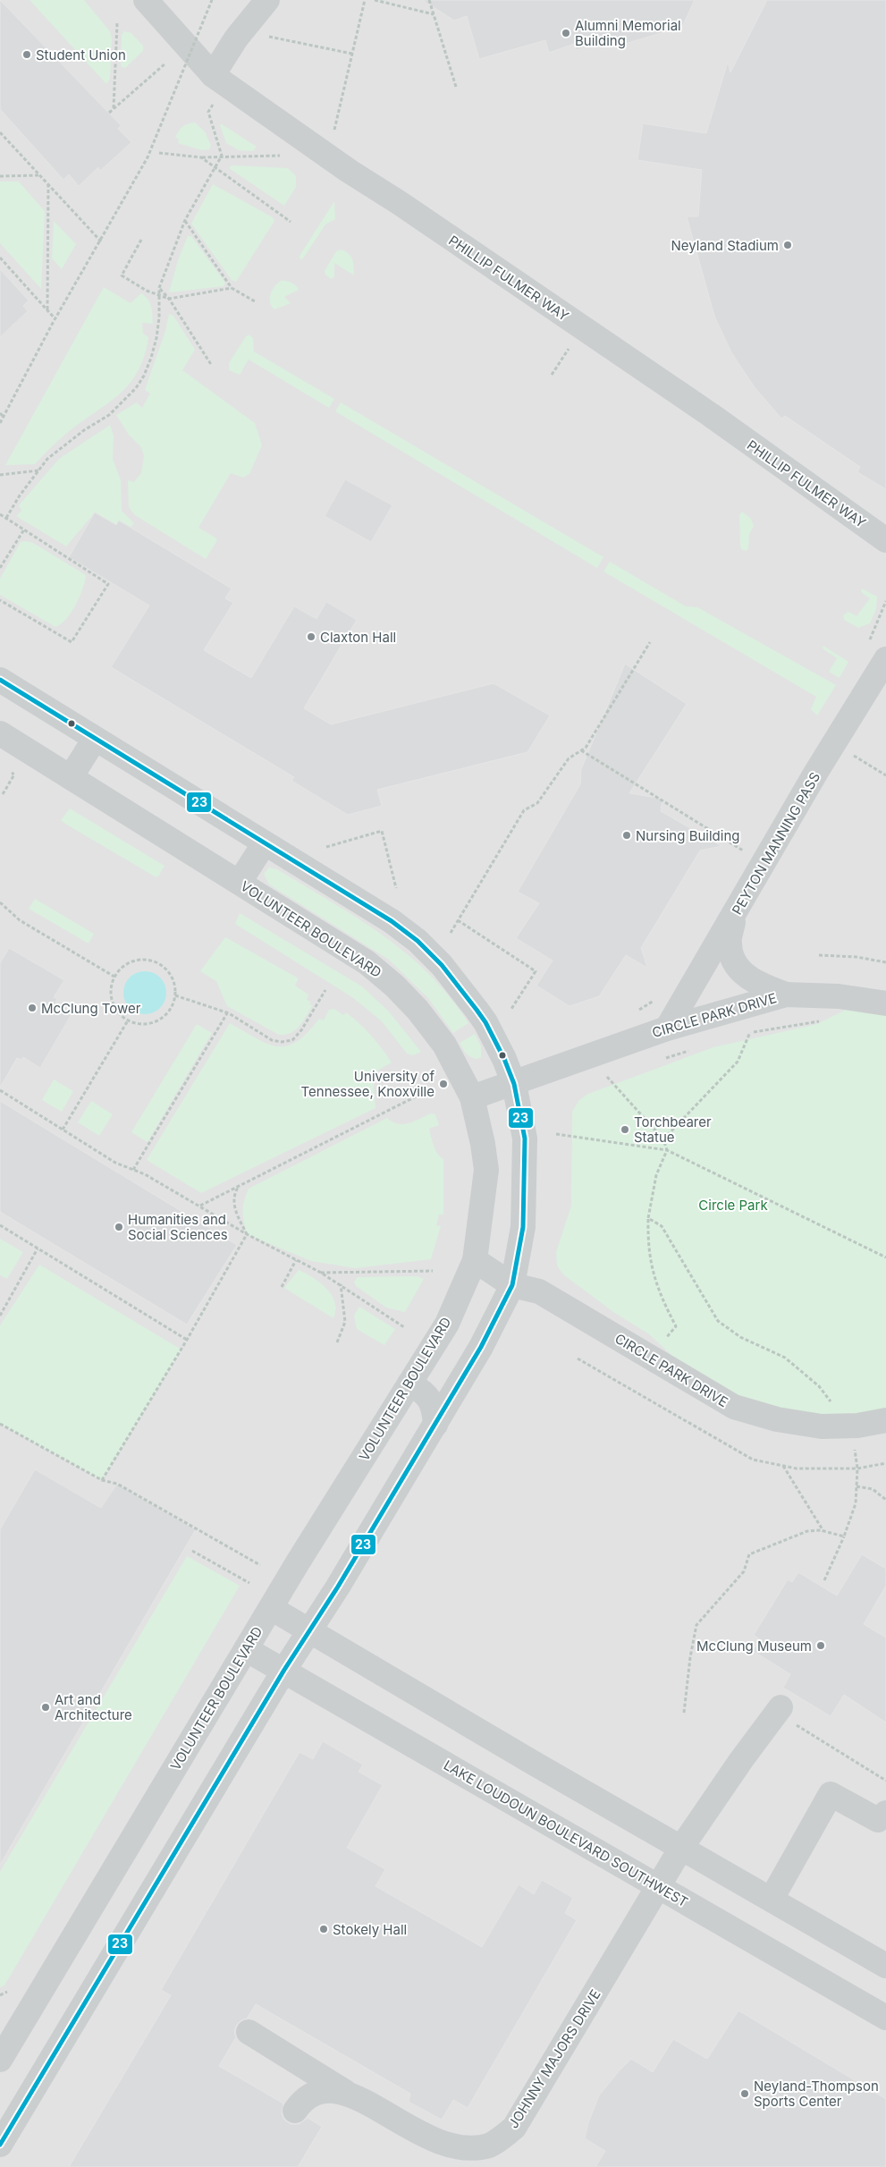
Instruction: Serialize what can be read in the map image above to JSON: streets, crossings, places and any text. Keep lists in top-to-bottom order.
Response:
{
  "streets": {
    "street": [
      "PHILLIP FULMER WAY",
      "PEYTON MANNING PASS",
      "VOLUNTEER BOULEVARD",
      "CIRCLE PARK DRIVE",
      "LAKE LOUDOUN BOULEVARD SOUTHWEST",
      "JOHNNY MAJORS DRIVE"
    ]
  },
  "crossings": [
    ["PEYTON MANNING PASS", "CIRCLE PARK DRIVE"],
    ["VOLUNTEER BOULEVARD", "CIRCLE PARK DRIVE"],
    ["VOLUNTEER BOULEVARD", "LAKE LOUDOUN BOULEVARD SOUTHWEST"],
    ["LAKE LOUDOUN BOULEVARD SOUTHWEST", "JOHNNY MAJORS DRIVE"]
  ],
  "parks": ["Circle Park"],
  "places": [
    "Alumni Memorial Building",
    "Student Union",
    "Neyland Stadium",
    "Claxton Hall",
    "Nursing Building",
    "McClung Tower",
    "University of Tennessee, Knoxville",
    "Torchbearer Statue",
    "Humanities and Social Sciences",
    "McClung Museum",
    "Art and Architecture",
    "Stokely Hall",
    "Neyland-Thompson Sports Center"
  ],
  "lines": ["transit line 23"]
}
